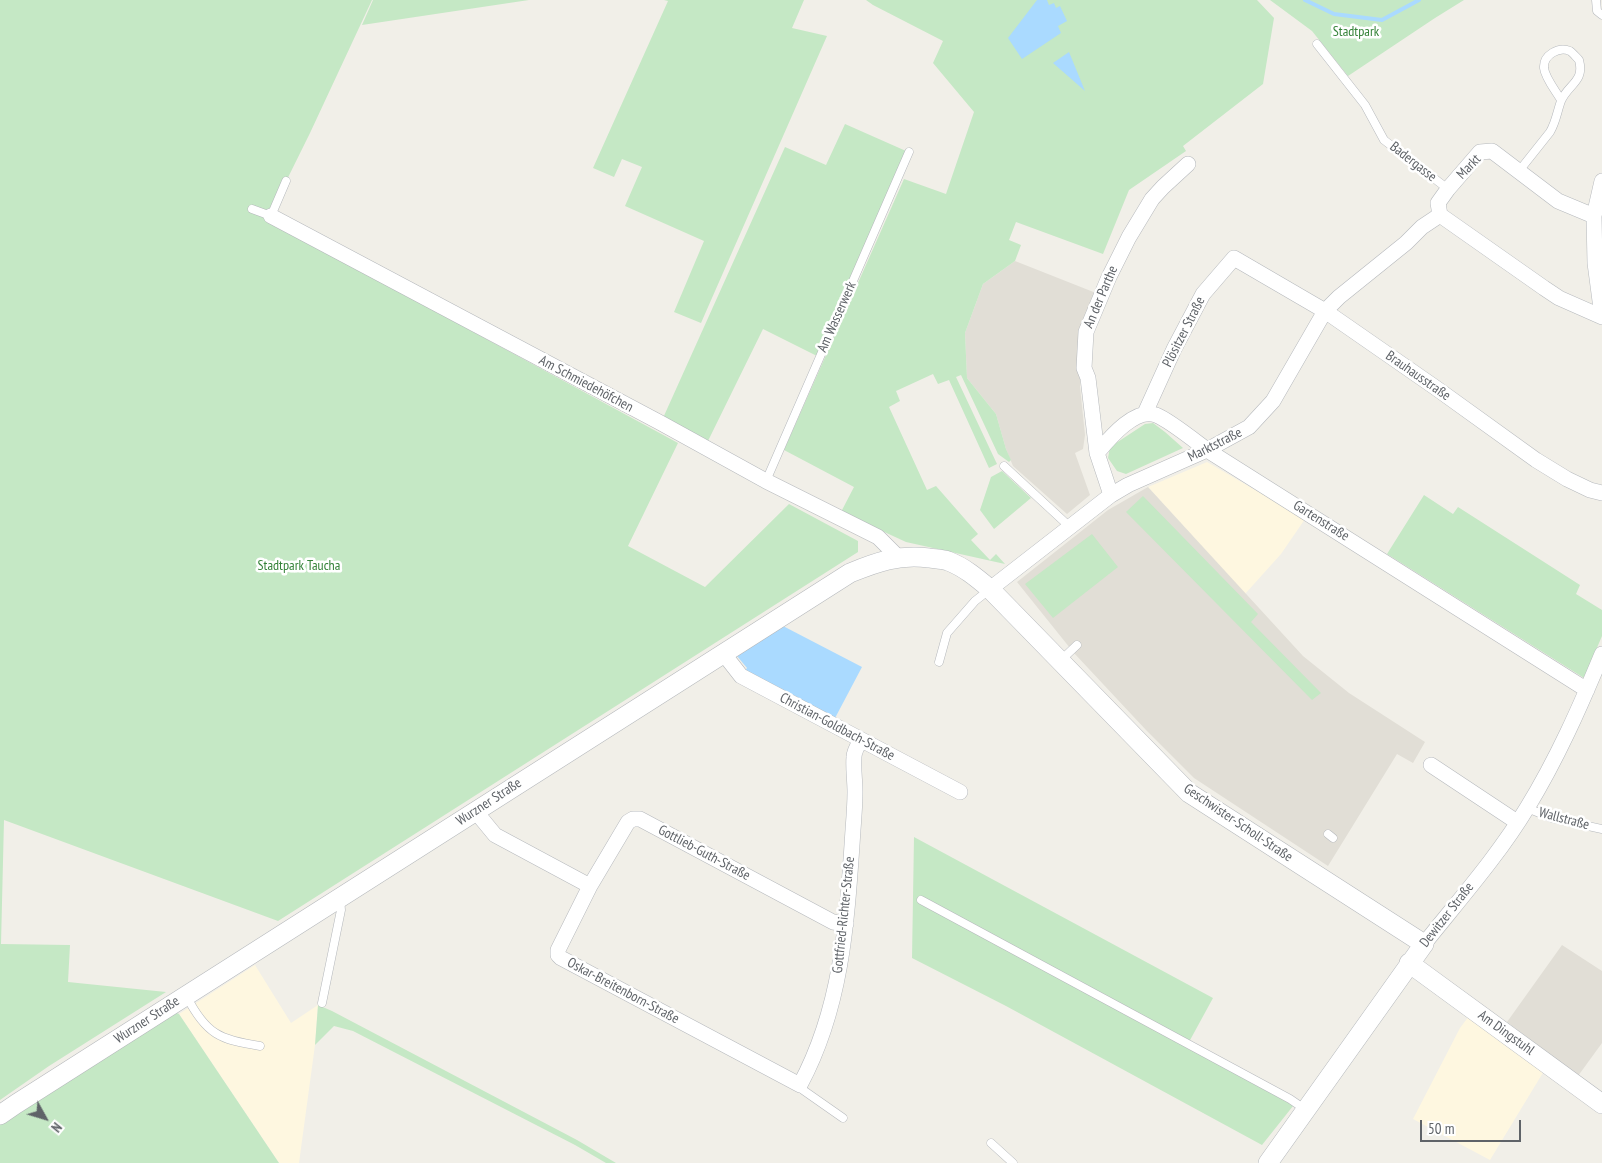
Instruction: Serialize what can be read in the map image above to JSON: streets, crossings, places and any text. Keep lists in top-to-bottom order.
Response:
{
  "streets": {
    "street": [
      "Markt",
      "An der Parthe",
      "Plösitzer Straße",
      "Brauhausstraße",
      "Am Schmiedehöfchen",
      "Marktstraße",
      "Gartenstraße",
      "Christian-Goldbach-Straße",
      "Wurzner Straße",
      "Geschwister-Scholl-Straße",
      "Gottlieb-Guth-Straße",
      "Gottfried-Richter-Straße",
      "Dewitzer Straße",
      "Oskar-Breitenborn-Straße",
      "Am Dingstuhl"
    ],
    "lane": ["Badergasse", "Am Wasserwerk", "Wallstraße"]
  },
  "crossings": [
    ["Badergasse", "Markt"],
    ["Markt", "Marktstraße"],
    ["Am Wasserwerk", "Am Schmiedehöfchen"],
    ["Plösitzer Straße", "Brauhausstraße"],
    ["Plösitzer Straße", "Gartenstraße"],
    ["Brauhausstraße", "Marktstraße"],
    ["Am Schmiedehöfchen", "Wurzner Straße"],
    ["Marktstraße", "Gartenstraße"],
    ["Marktstraße", "Wurzner Straße"],
    ["Marktstraße", "Geschwister-Scholl-Straße"],
    ["Gartenstraße", "Dewitzer Straße"],
    ["Christian-Goldbach-Straße", "Wurzner Straße"],
    ["Christian-Goldbach-Straße", "Gottfried-Richter-Straße"],
    ["Wurzner Straße", "Geschwister-Scholl-Straße"],
    ["Wallstraße", "Dewitzer Straße"],
    ["Geschwister-Scholl-Straße", "Dewitzer Straße"],
    ["Gottlieb-Guth-Straße", "Gottfried-Richter-Straße"],
    ["Gottlieb-Guth-Straße", "Oskar-Breitenborn-Straße"],
    ["Gottfried-Richter-Straße", "Oskar-Breitenborn-Straße"],
    ["Dewitzer Straße", "Am Dingstuhl"]
  ],
  "parks": ["Stadtpark", "Stadtpark Taucha"],
  "scale_bar": "50 m",
  "north": "bottom right"
}
